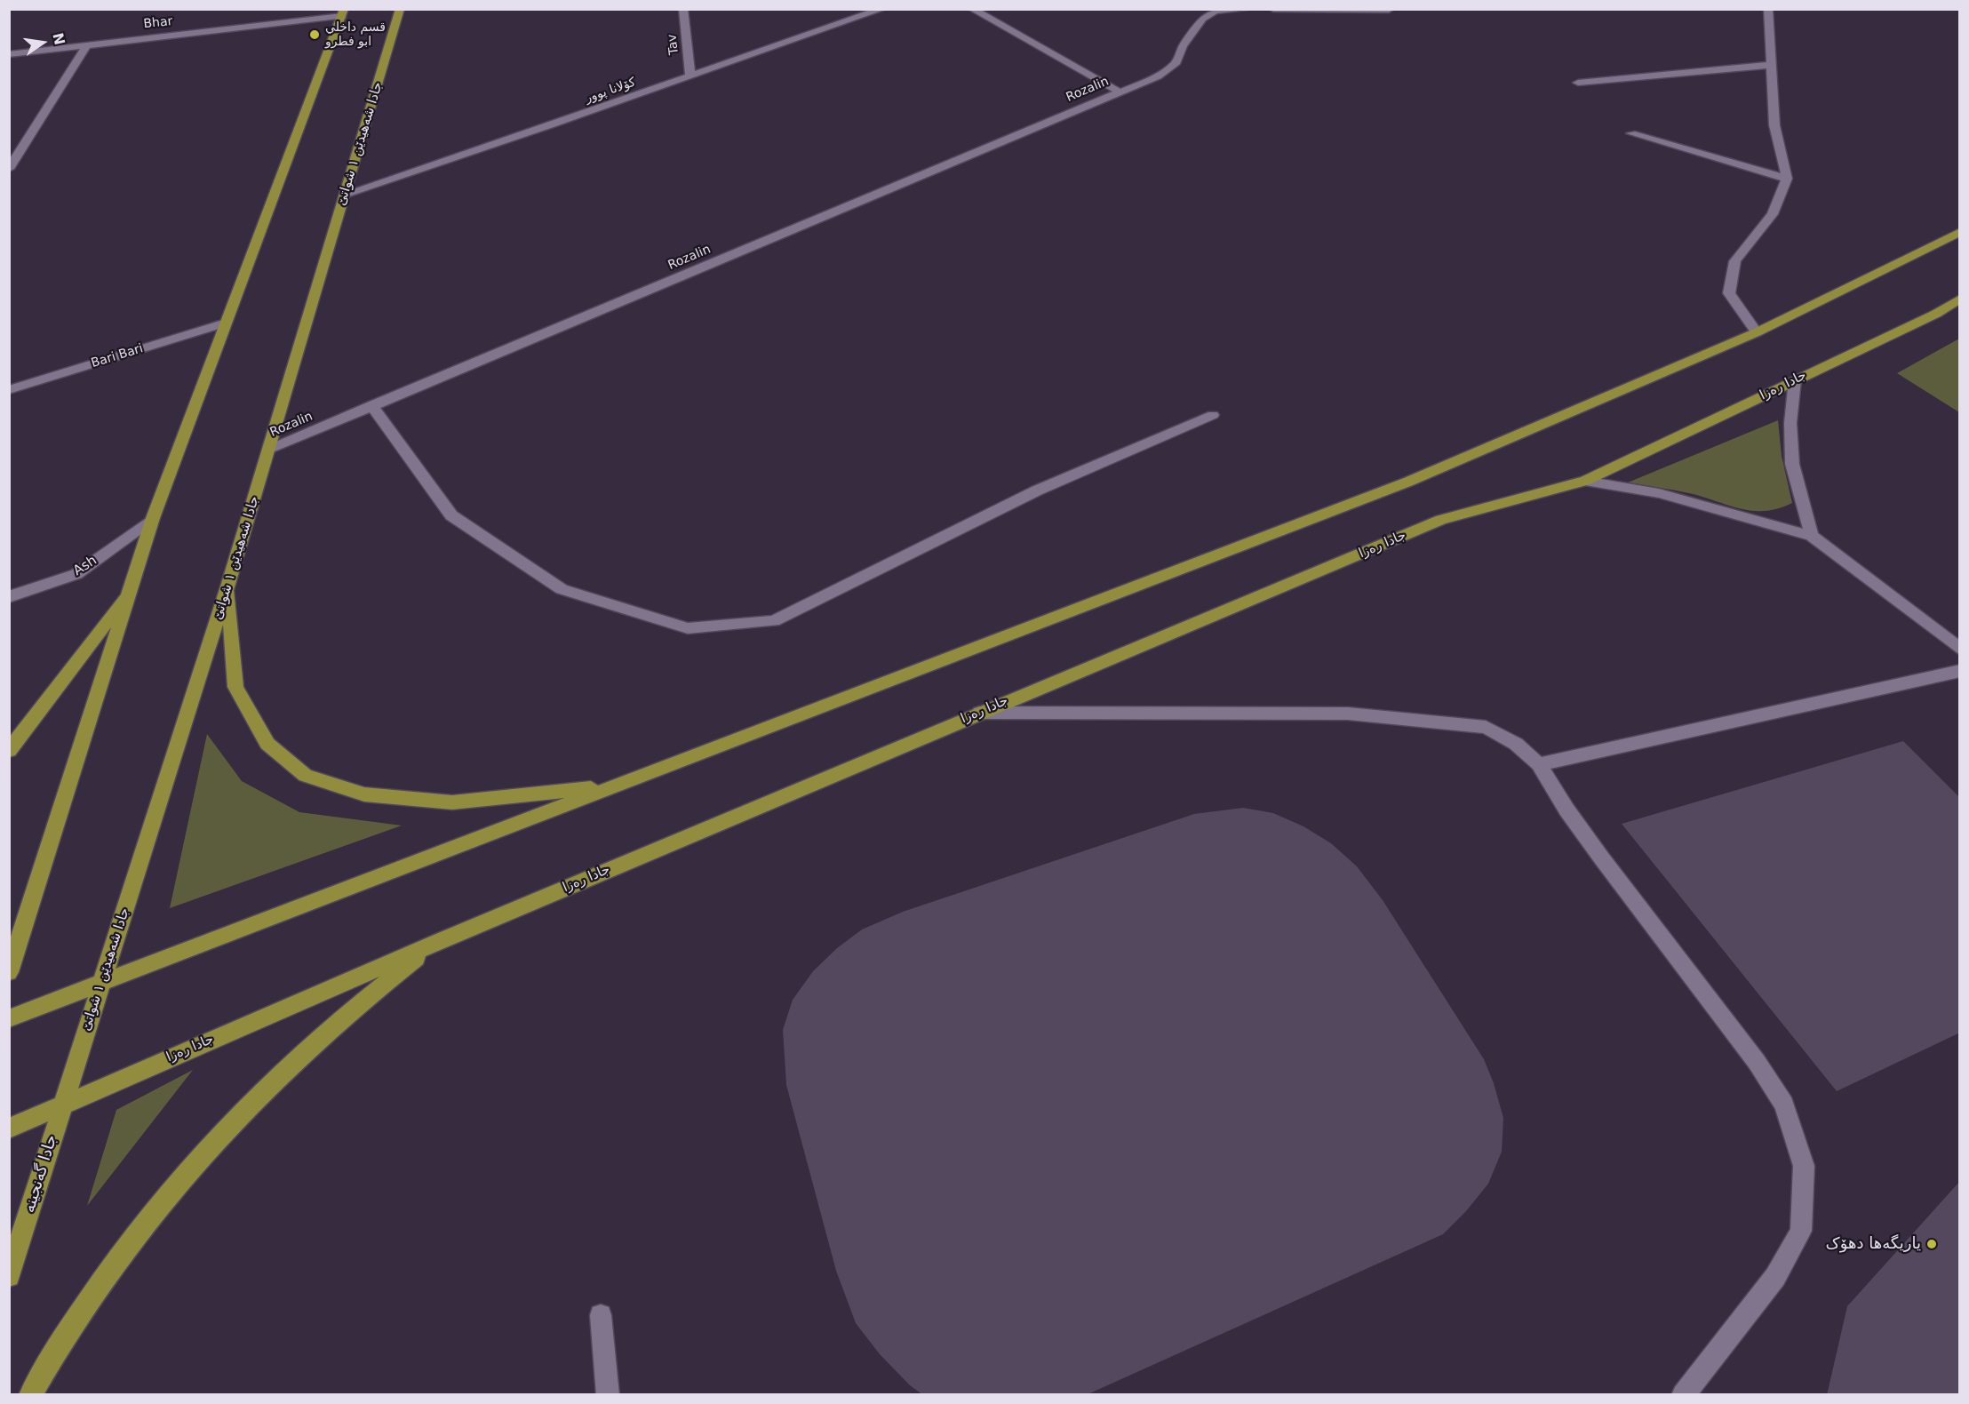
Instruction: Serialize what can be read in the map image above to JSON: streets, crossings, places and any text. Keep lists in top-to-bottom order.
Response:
{
  "streets": {
    "main road": ["جادا شەهیدێن ١ شواتێ", "جادا ره‌زا", "جادا گەنجینە"],
    "street": [
      "Bhar",
      "Tav",
      "Rozalin",
      "کۆلانا پوور",
      "Bari Bari",
      "Ash"
    ]
  },
  "crossings": [
    ["Tav", "کۆلانا پوور"],
    ["Rozalin", "جادا شەهیدێن ١ شواتێ"],
    ["کۆلانا پوور", "جادا شەهیدێن ١ شواتێ"],
    ["جادا شەهیدێن ١ شواتێ", "جادا ره‌زا"],
    ["جادا شەهیدێن ١ شواتێ", "جادا گەنجینە"],
    ["جادا ره‌زا", "جادا گەنجینە"]
  ],
  "places": ["قسم داخلي ابو فطرو", "یاریگەھا دھۆک"],
  "north": "right"
}
